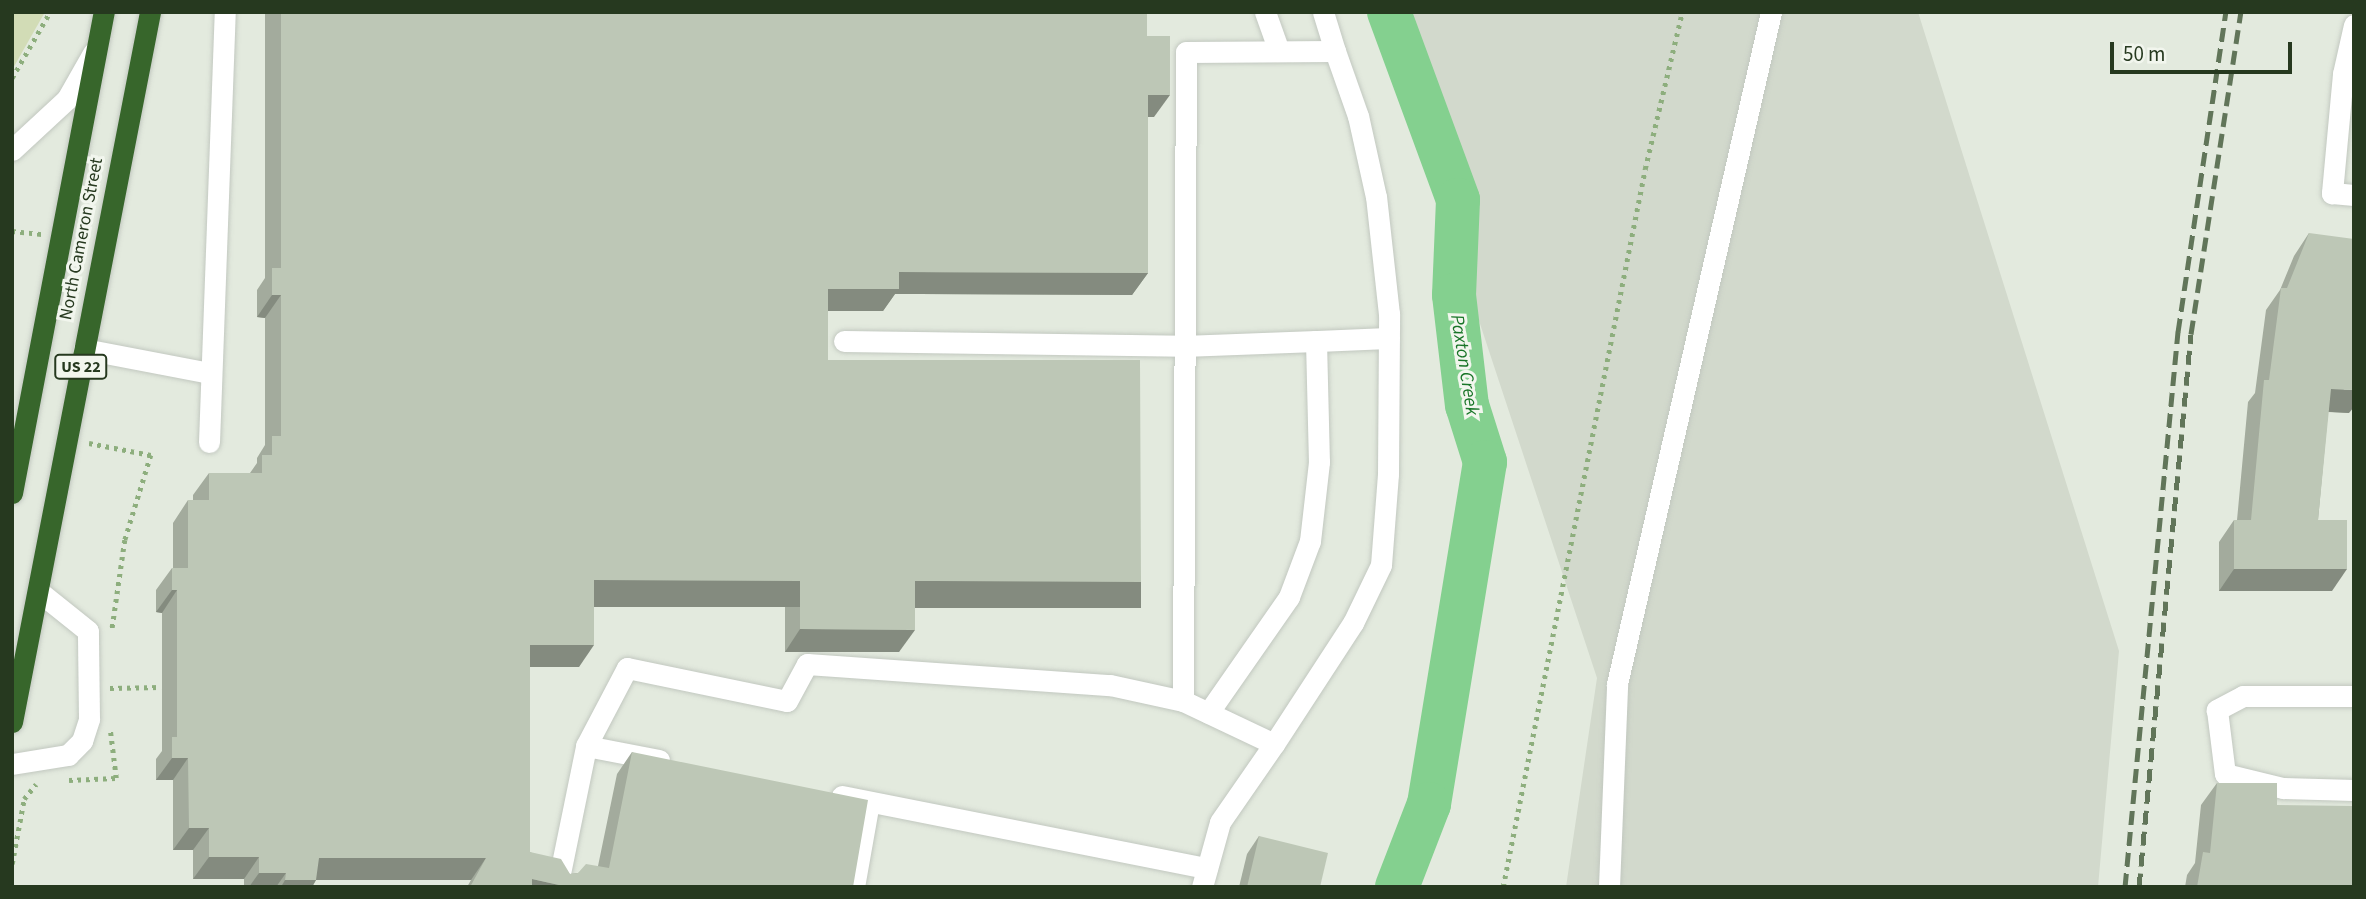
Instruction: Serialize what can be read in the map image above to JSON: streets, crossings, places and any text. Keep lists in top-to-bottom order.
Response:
{
  "streets": {
    "highway": ["North Cameron Street", "US 22"]
  },
  "water": ["Paxton Creek"],
  "scale_bar": "50 m"
}
